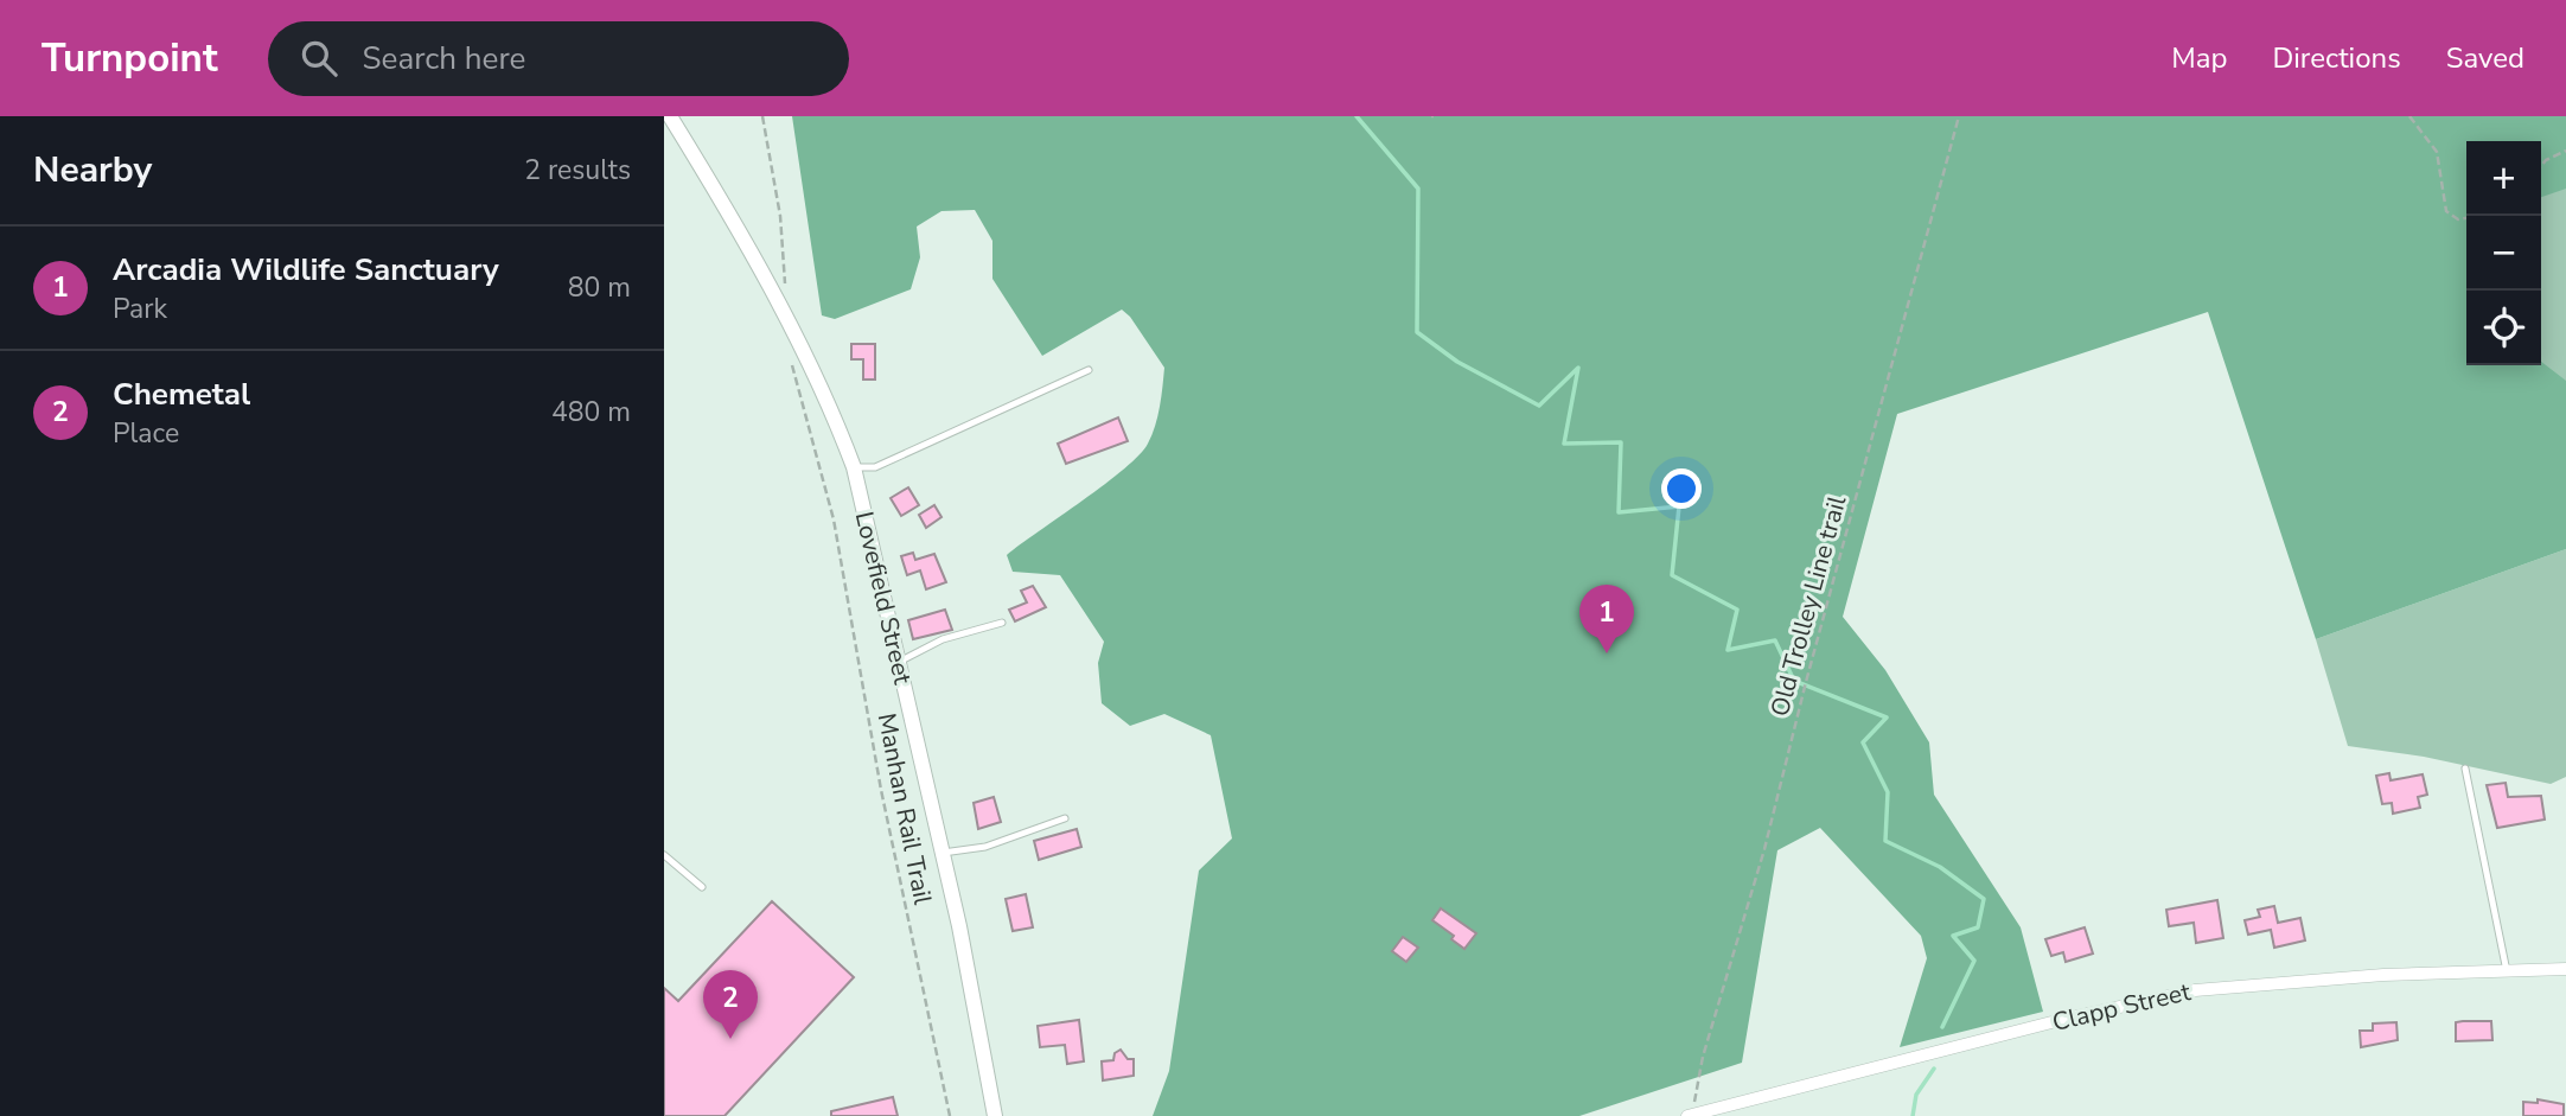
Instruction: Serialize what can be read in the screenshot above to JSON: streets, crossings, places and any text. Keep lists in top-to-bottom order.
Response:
{
  "streets": {
    "street": ["Lovefield Street", "Clapp Street"],
    "path": ["Old Trolley Line trail", "Manhan Rail Trail"]
  },
  "crossings": [
    ["Old Trolley Line trail", "Clapp Street"]
  ],
  "page": {
    "header": "Turnpoint",
    "search": "Search here",
    "nav": ["Map", "Directions", "Saved"],
    "heading": ["Nearby", "2 results"],
    "map_buttons": ["+", "−"],
    "list": [
      {
        "mark": "1",
        "name": "Arcadia Wildlife Sanctuary",
        "note": "Park",
        "value": "80 m"
      },
      {
        "mark": "2",
        "name": "Chemetal",
        "note": "Place",
        "value": "480 m"
      }
    ],
    "pins": ["1", "2"]
  }
}
